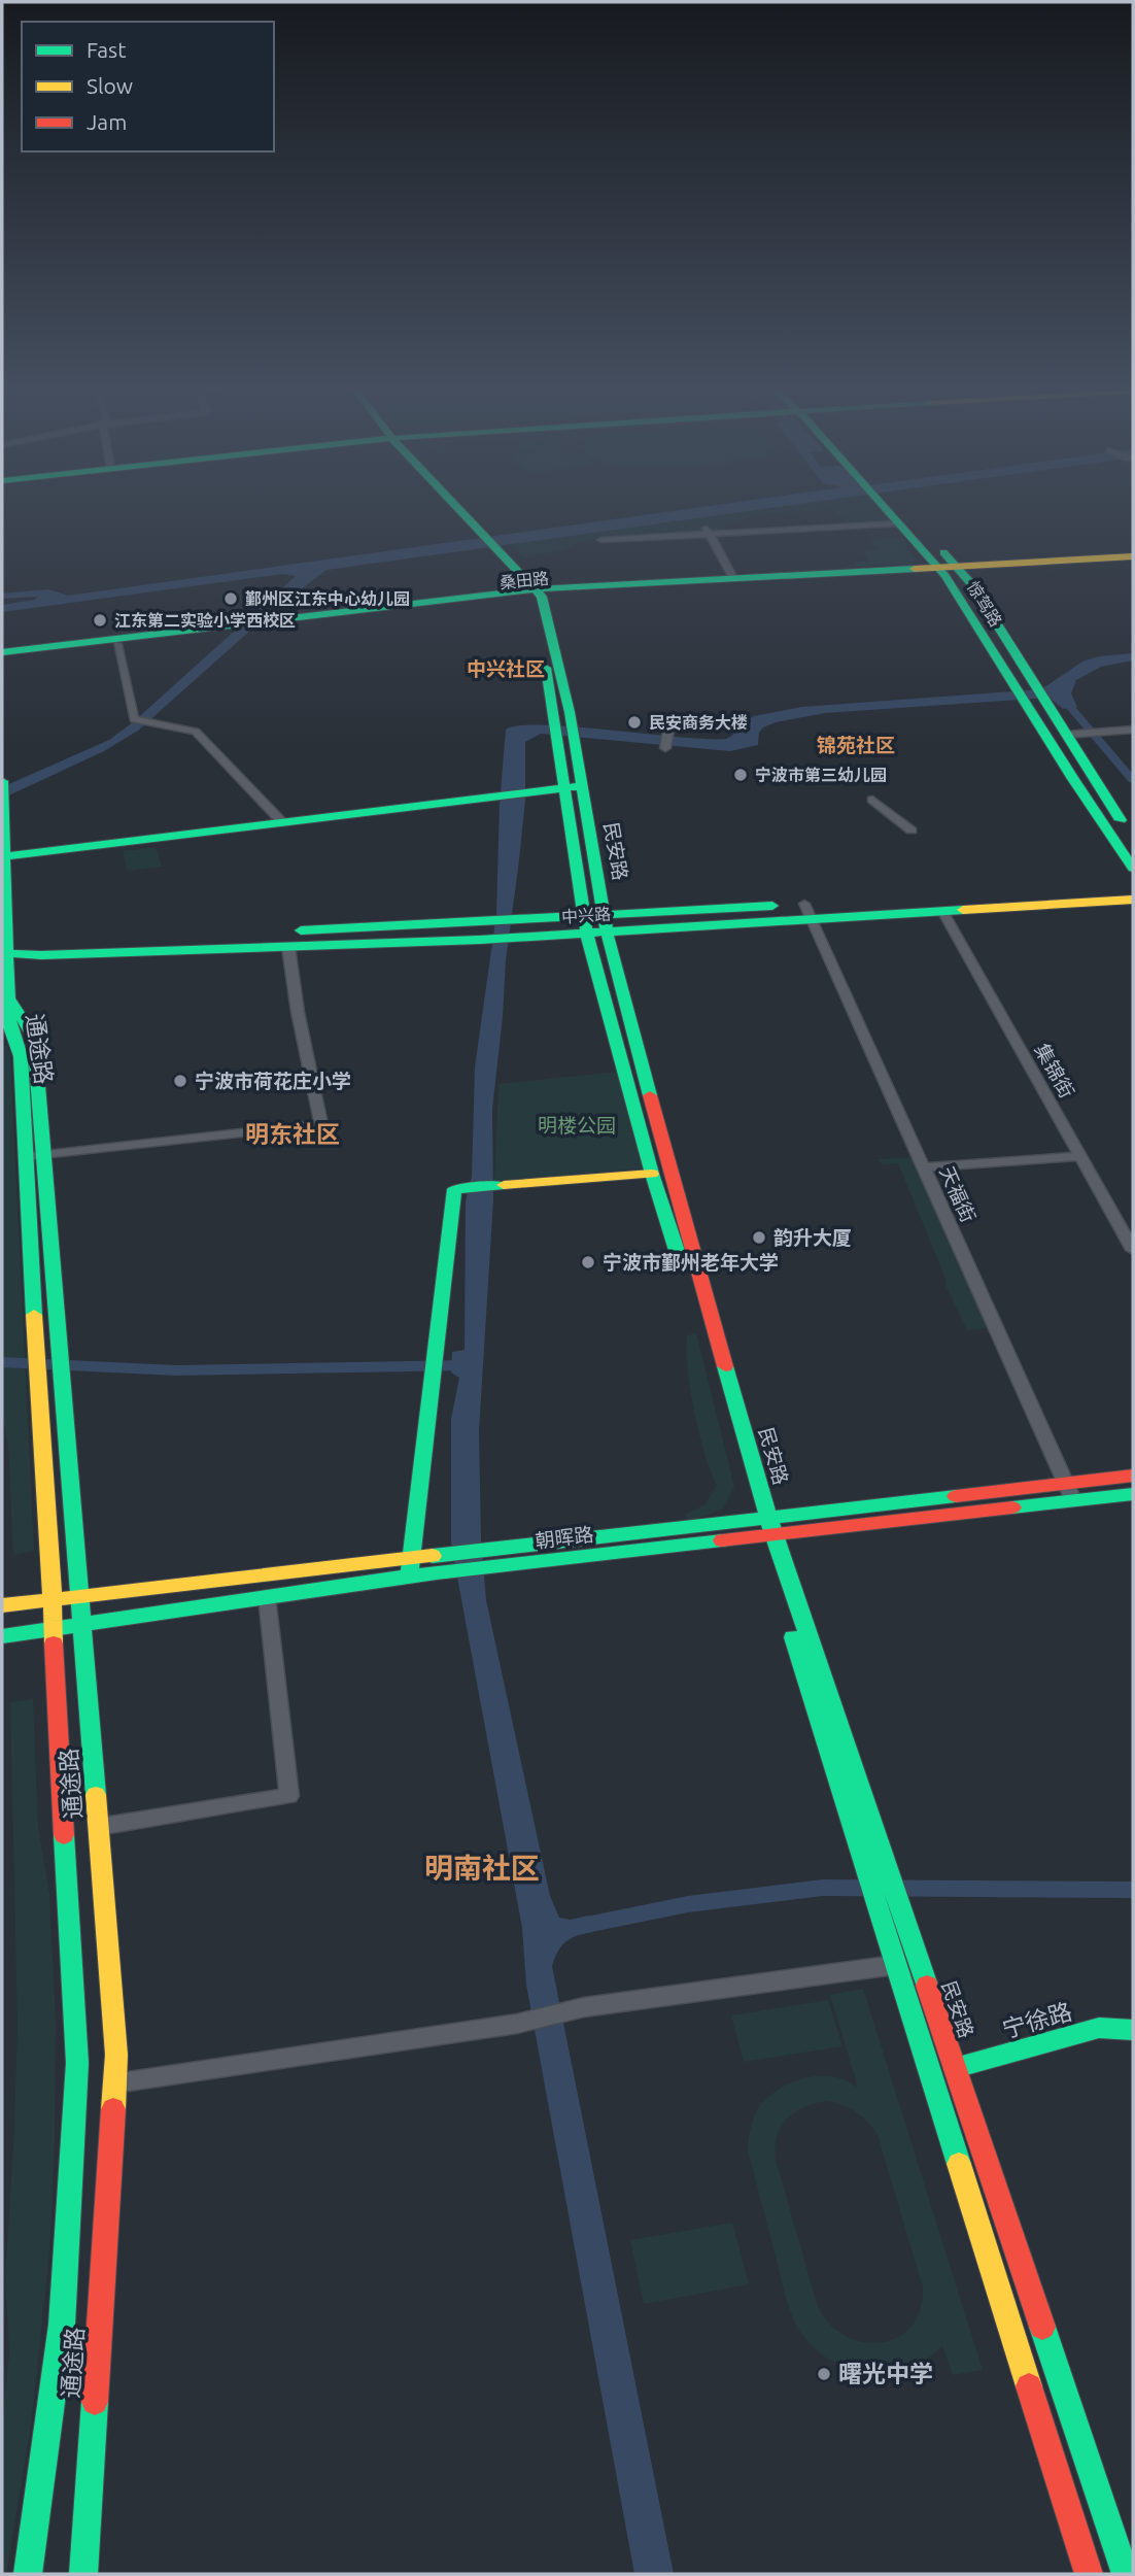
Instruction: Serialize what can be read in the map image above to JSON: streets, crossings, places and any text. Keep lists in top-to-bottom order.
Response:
{
  "streets": {
    "main road": [
      "桑田路",
      "惊驾路",
      "民安路",
      "中兴路",
      "通途路",
      "朝晖路",
      "宁徐路"
    ],
    "street": ["集锦街", "天福街"]
  },
  "crossings": [
    ["桑田路", "惊驾路"],
    ["桑田路", "民安路"],
    ["民安路", "中兴路"],
    ["民安路", "朝晖路"],
    ["民安路", "宁徐路"],
    ["中兴路", "通途路"],
    ["中兴路", "集锦街"],
    ["中兴路", "天福街"],
    ["通途路", "朝晖路"],
    ["天福街", "朝晖路"]
  ],
  "districts": [
    "中兴社区",
    "锦苑社区",
    "明东社区",
    "明南社区"
  ],
  "parks": ["明楼公园"],
  "places": [
    "鄞州区江东中心幼儿园",
    "江东第二实验小学西校区",
    "民安商务大楼",
    "宁波市第三幼儿园",
    "宁波市荷花庄小学",
    "韵升大厦",
    "宁波市鄞州老年大学",
    "曙光中学"
  ],
  "legend": ["Fast", "Slow", "Jam"]
}
